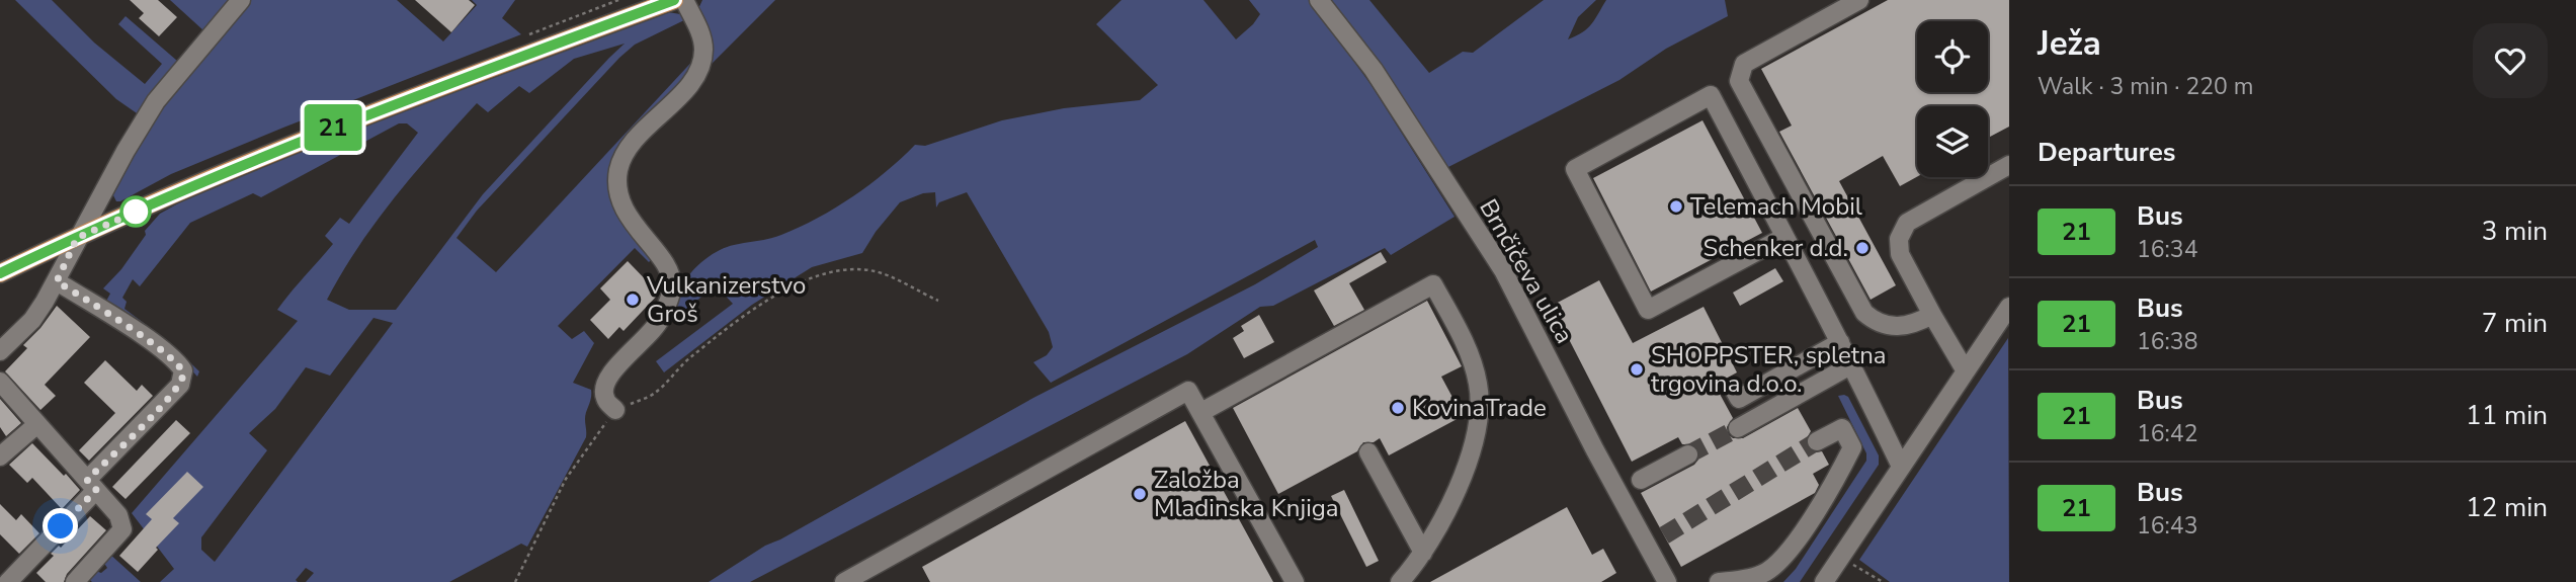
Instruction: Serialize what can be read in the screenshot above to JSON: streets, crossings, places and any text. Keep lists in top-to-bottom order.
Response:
{
  "streets": {
    "street": ["Brnčičeva ulica"]
  },
  "places": [
    "Telemach Mobil",
    "Schenker d.d.",
    "Vulkanizerstvo Groš",
    "SHOPPSTER, spletna trgovina d.o.o.",
    "KovinaTrade",
    "Založba Mladinska Knjiga"
  ],
  "lines": ["bus line 21"],
  "page": {
    "on_map": "21",
    "heading": [
      ["Ježa", "Walk · 3 min · 220 m"],
      "Departures"
    ],
    "list": [
      {
        "mark": "21",
        "name": "Bus",
        "note": "16:34",
        "value": "3 min"
      },
      {
        "mark": "21",
        "name": "Bus",
        "note": "16:38",
        "value": "7 min"
      },
      {
        "mark": "21",
        "name": "Bus",
        "note": "16:42",
        "value": "11 min"
      },
      {
        "mark": "21",
        "name": "Bus",
        "note": "16:43",
        "value": "12 min"
      }
    ]
  }
}
